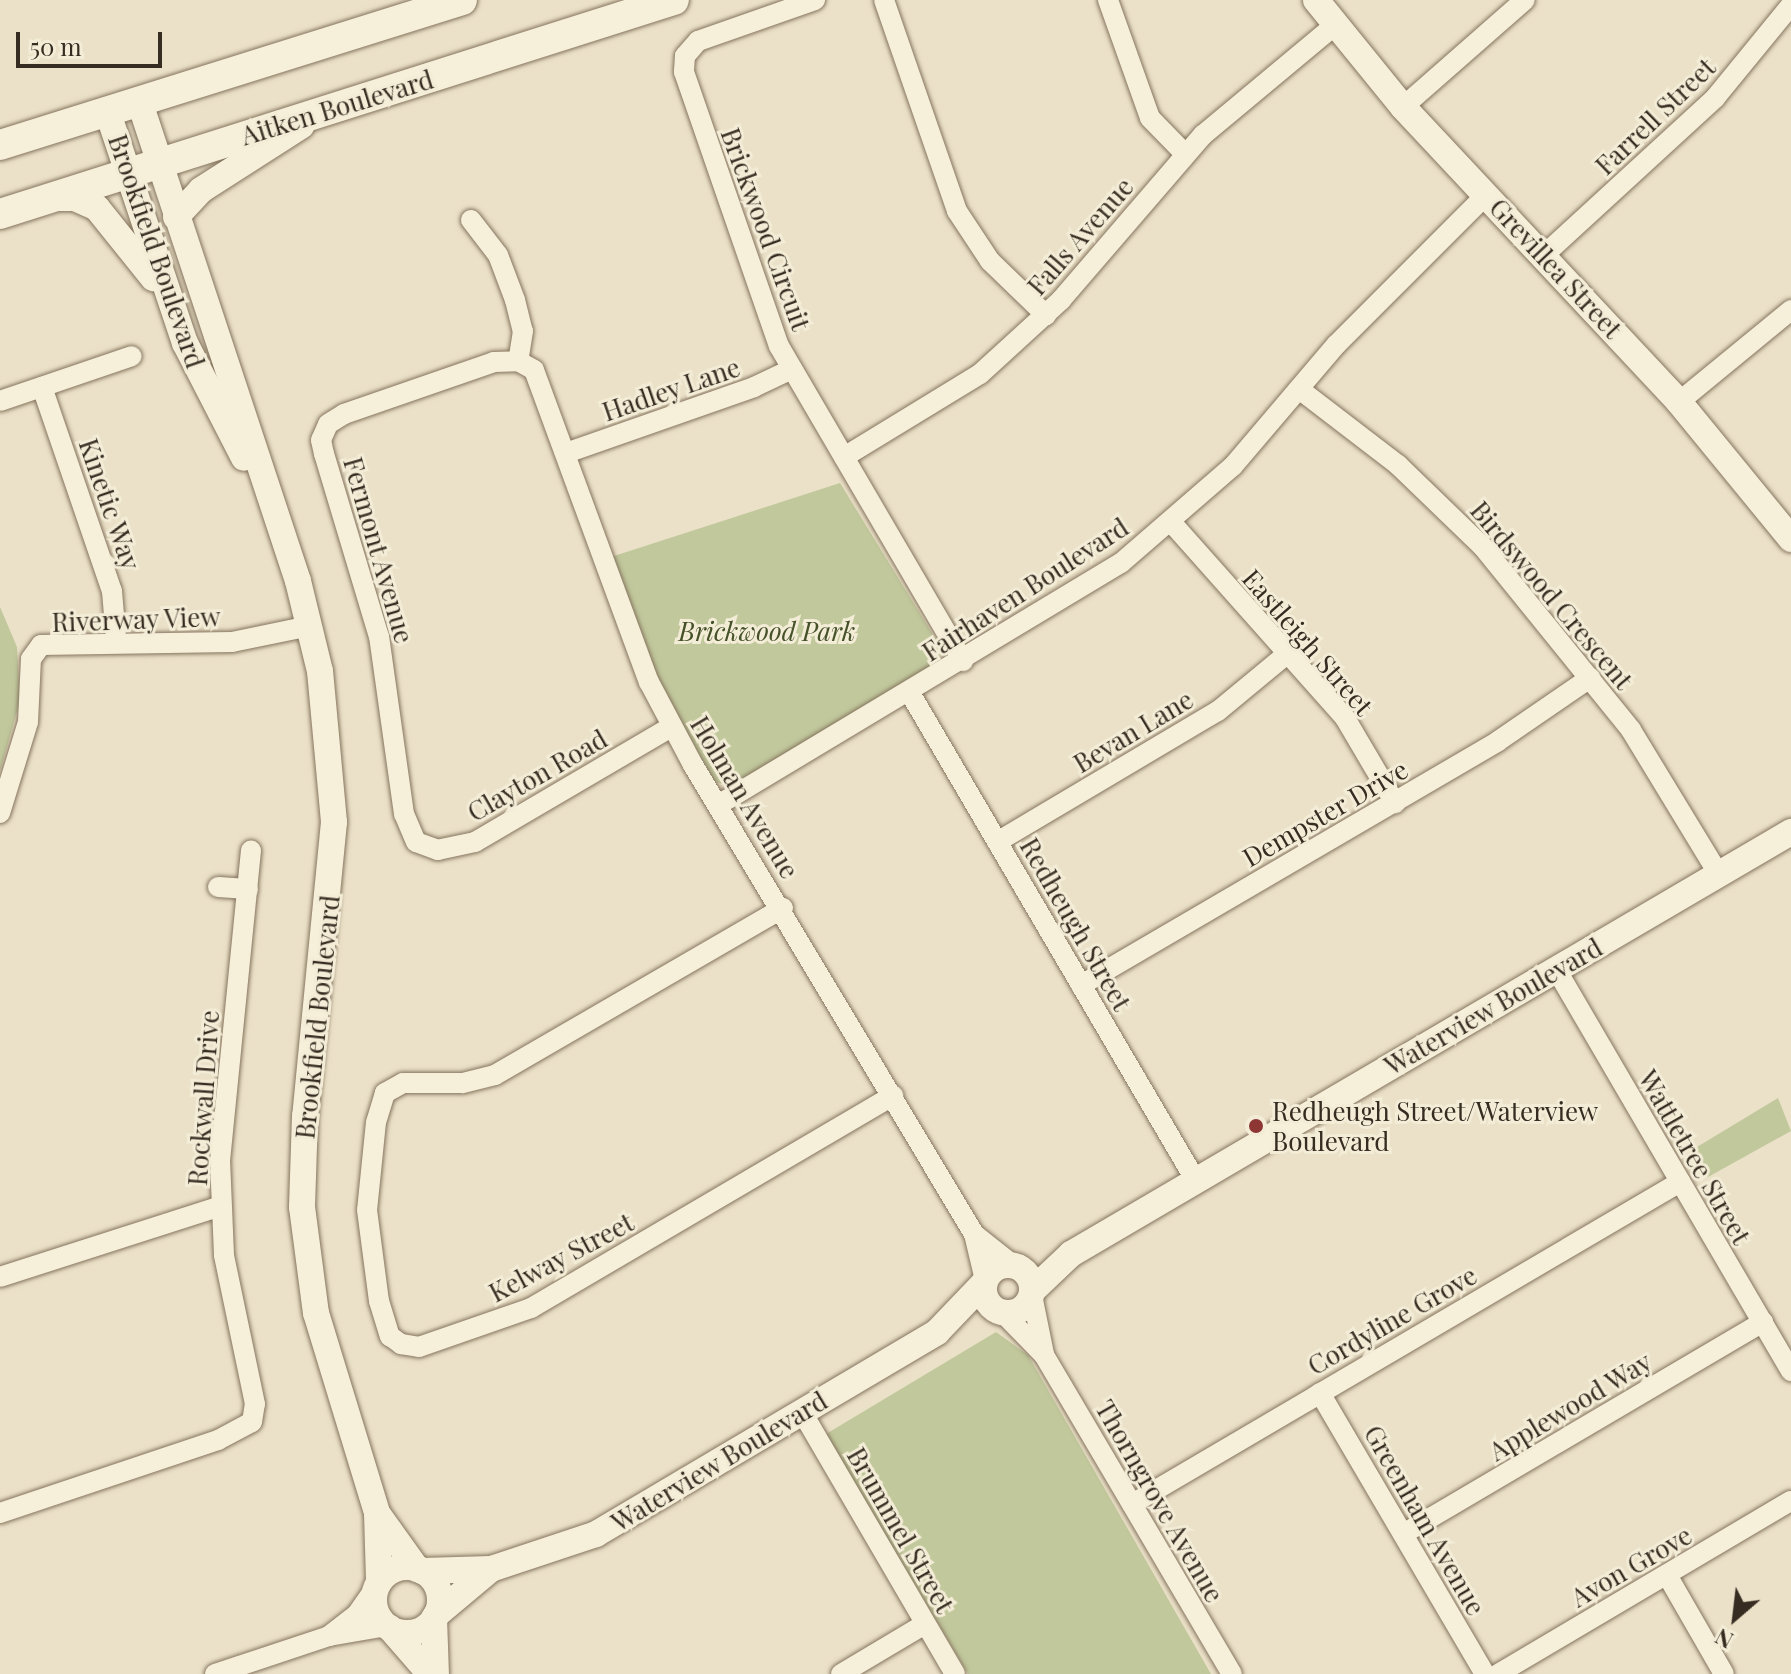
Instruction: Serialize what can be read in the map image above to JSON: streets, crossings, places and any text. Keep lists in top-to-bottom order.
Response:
{
  "streets": {
    "main road": ["Aitken Boulevard"],
    "street": [
      "Farrell Street",
      "Brickwood Circuit",
      "Falls Avenue",
      "Brookfield Boulevard",
      "Grevillea Street",
      "Hadley Lane",
      "Kinetic Way",
      "Fermont Avenue",
      "Fairhaven Boulevard",
      "Birdswood Crescent",
      "Riverway View",
      "Eastleigh Street",
      "Bevan Lane",
      "Clayton Road",
      "Holman Avenue",
      "Dempster Drive",
      "Redheugh Street",
      "Waterview Boulevard",
      "Rockwall Drive",
      "Wattletree Street",
      "Kelway Street",
      "Cordyline Grove",
      "Applewood Way",
      "Thorngrove Avenue",
      "Greenham Avenue",
      "Brummel Street",
      "Avon Grove"
    ]
  },
  "crossings": [
    ["Aitken Boulevard", "Brookfield Boulevard"],
    ["Farrell Street", "Grevillea Street"],
    ["Brickwood Circuit", "Falls Avenue"],
    ["Brickwood Circuit", "Hadley Lane"],
    ["Brickwood Circuit", "Fairhaven Boulevard"],
    ["Falls Avenue", "Grevillea Street"],
    ["Brookfield Boulevard", "Riverway View"],
    ["Brookfield Boulevard", "Waterview Boulevard"],
    ["Grevillea Street", "Fairhaven Boulevard"],
    ["Hadley Lane", "Holman Avenue"],
    ["Kinetic Way", "Riverway View"],
    ["Fermont Avenue", "Clayton Road"],
    ["Fermont Avenue", "Holman Avenue"],
    ["Fairhaven Boulevard", "Birdswood Crescent"],
    ["Fairhaven Boulevard", "Eastleigh Street"],
    ["Fairhaven Boulevard", "Holman Avenue"],
    ["Fairhaven Boulevard", "Redheugh Street"],
    ["Birdswood Crescent", "Dempster Drive"],
    ["Birdswood Crescent", "Waterview Boulevard"],
    ["Eastleigh Street", "Bevan Lane"],
    ["Eastleigh Street", "Dempster Drive"],
    ["Bevan Lane", "Redheugh Street"],
    ["Clayton Road", "Holman Avenue"],
    ["Holman Avenue", "Waterview Boulevard"],
    ["Holman Avenue", "Kelway Street"],
    ["Holman Avenue", "Thorngrove Avenue"],
    ["Dempster Drive", "Redheugh Street"],
    ["Redheugh Street", "Waterview Boulevard"],
    ["Waterview Boulevard", "Wattletree Street"],
    ["Waterview Boulevard", "Thorngrove Avenue"],
    ["Waterview Boulevard", "Brummel Street"],
    ["Wattletree Street", "Cordyline Grove"],
    ["Wattletree Street", "Applewood Way"],
    ["Cordyline Grove", "Thorngrove Avenue"],
    ["Cordyline Grove", "Greenham Avenue"],
    ["Applewood Way", "Greenham Avenue"]
  ],
  "parks": ["Brickwood Park"],
  "places": ["Redheugh Street/Waterview Boulevard"],
  "scale_bar": "50 m",
  "north": "bottom left"
}
